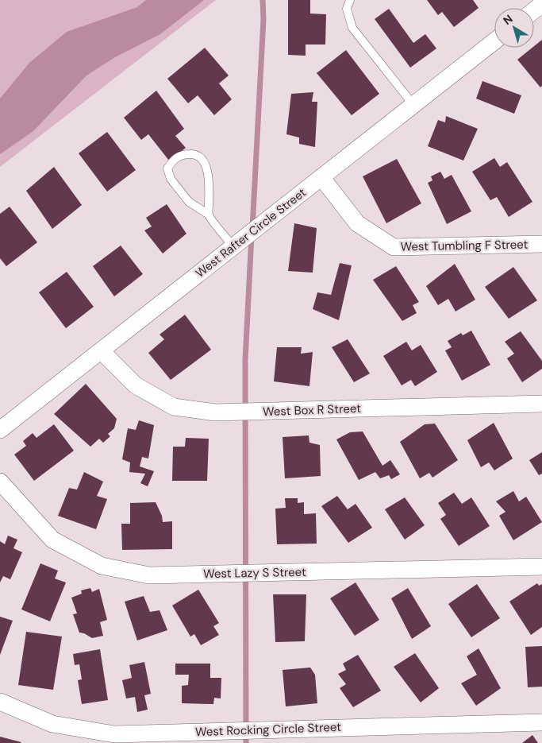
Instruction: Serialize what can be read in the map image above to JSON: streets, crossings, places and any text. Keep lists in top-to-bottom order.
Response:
{
  "streets": {
    "street": [
      "West Rafter Circle Street",
      "West Tumbling F Street",
      "West Box R Street",
      "West Lazy S Street",
      "West Rocking Circle Street"
    ]
  },
  "crossings": [
    ["West Rafter Circle Street", "West Tumbling F Street"],
    ["West Rafter Circle Street", "West Box R Street"]
  ],
  "north": "top left"
}
